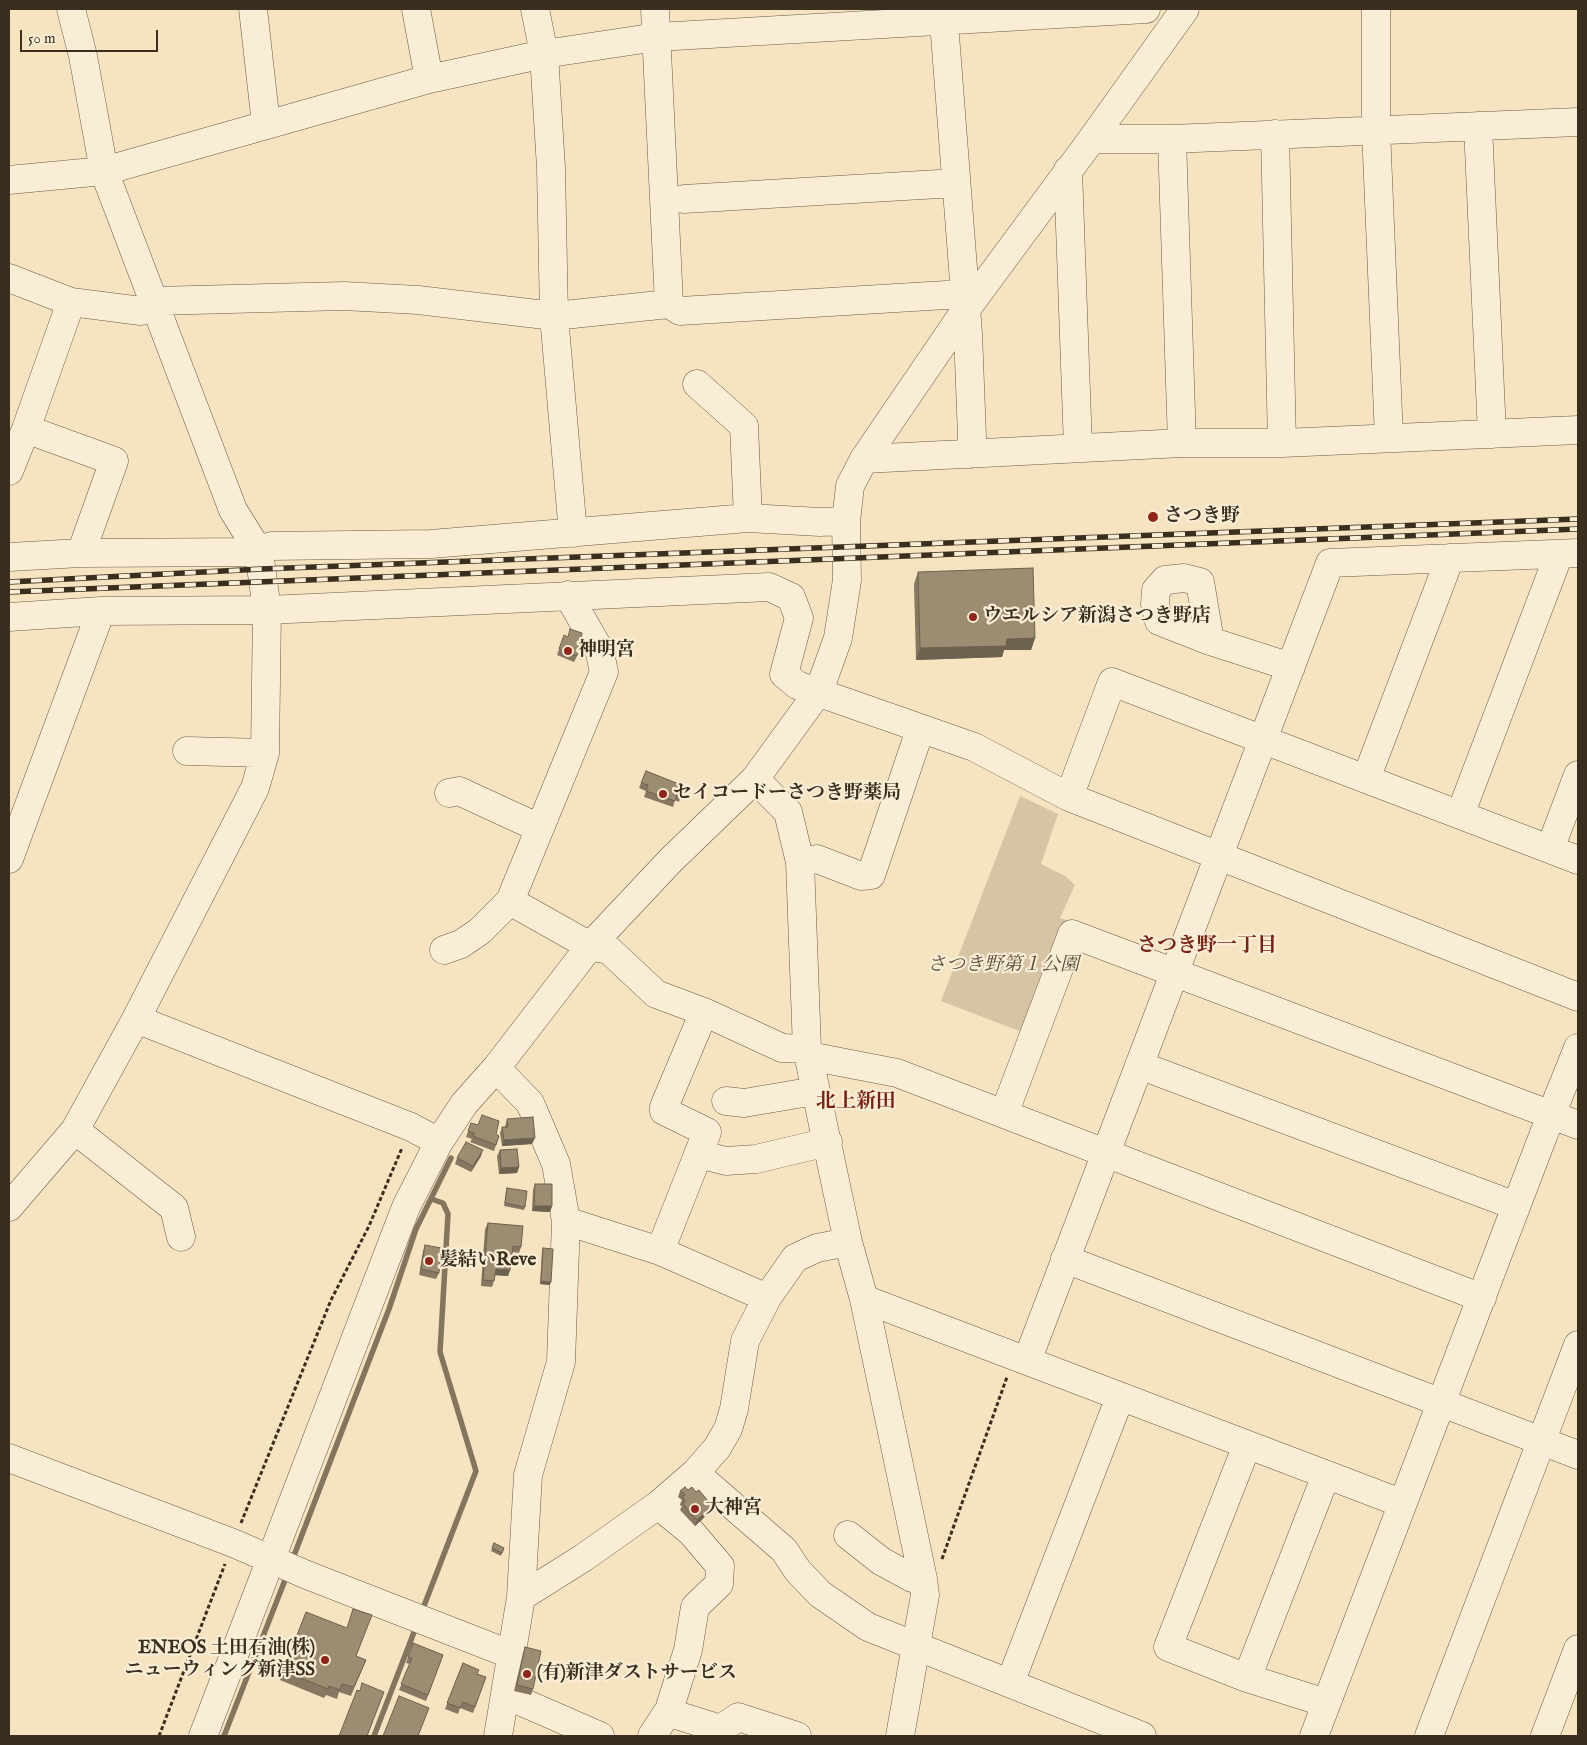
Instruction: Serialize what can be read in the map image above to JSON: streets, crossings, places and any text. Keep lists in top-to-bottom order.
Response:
{
  "districts": ["さつき野一丁目", "北上新田"],
  "parks": ["さつき野第１公園"],
  "places": [
    "さつき野",
    "ウエルシア新潟さつき野店",
    "神明宮",
    "セイコードーさつき野薬局",
    "髪結いReve",
    "大神宮",
    "ENEOS 土田石油(株) ニューウィング新津SS",
    "(有)新津ダストサービス"
  ],
  "scale_bar": "50 m"
}
